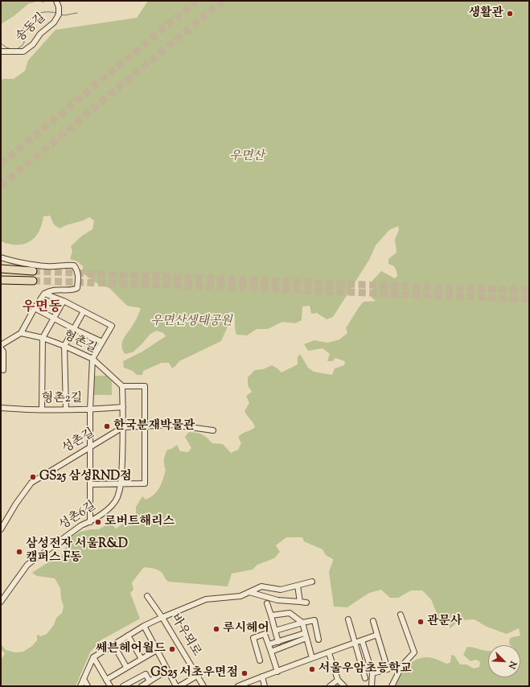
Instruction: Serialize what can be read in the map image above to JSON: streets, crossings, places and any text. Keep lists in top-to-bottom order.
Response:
{
  "streets": {
    "street": [
      "송동길",
      "형촌길",
      "형촌2길",
      "성촌길",
      "성촌6길",
      "바우뫼로"
    ]
  },
  "crossings": [
    ["성촌길", "성촌6길"]
  ],
  "districts": ["우면동"],
  "parks": ["우면산", "우면산생태공원"],
  "places": [
    "생활관",
    "한국분재박물관",
    "GS25 삼성RND점",
    "로버트해리스",
    "삼성전자 서울R&D 캠퍼스 F동",
    "관문사",
    "루시헤어",
    "쎄븐헤어월드",
    "서울우암초등학교",
    "GS25 서초우면점"
  ],
  "north": "bottom right"
}
